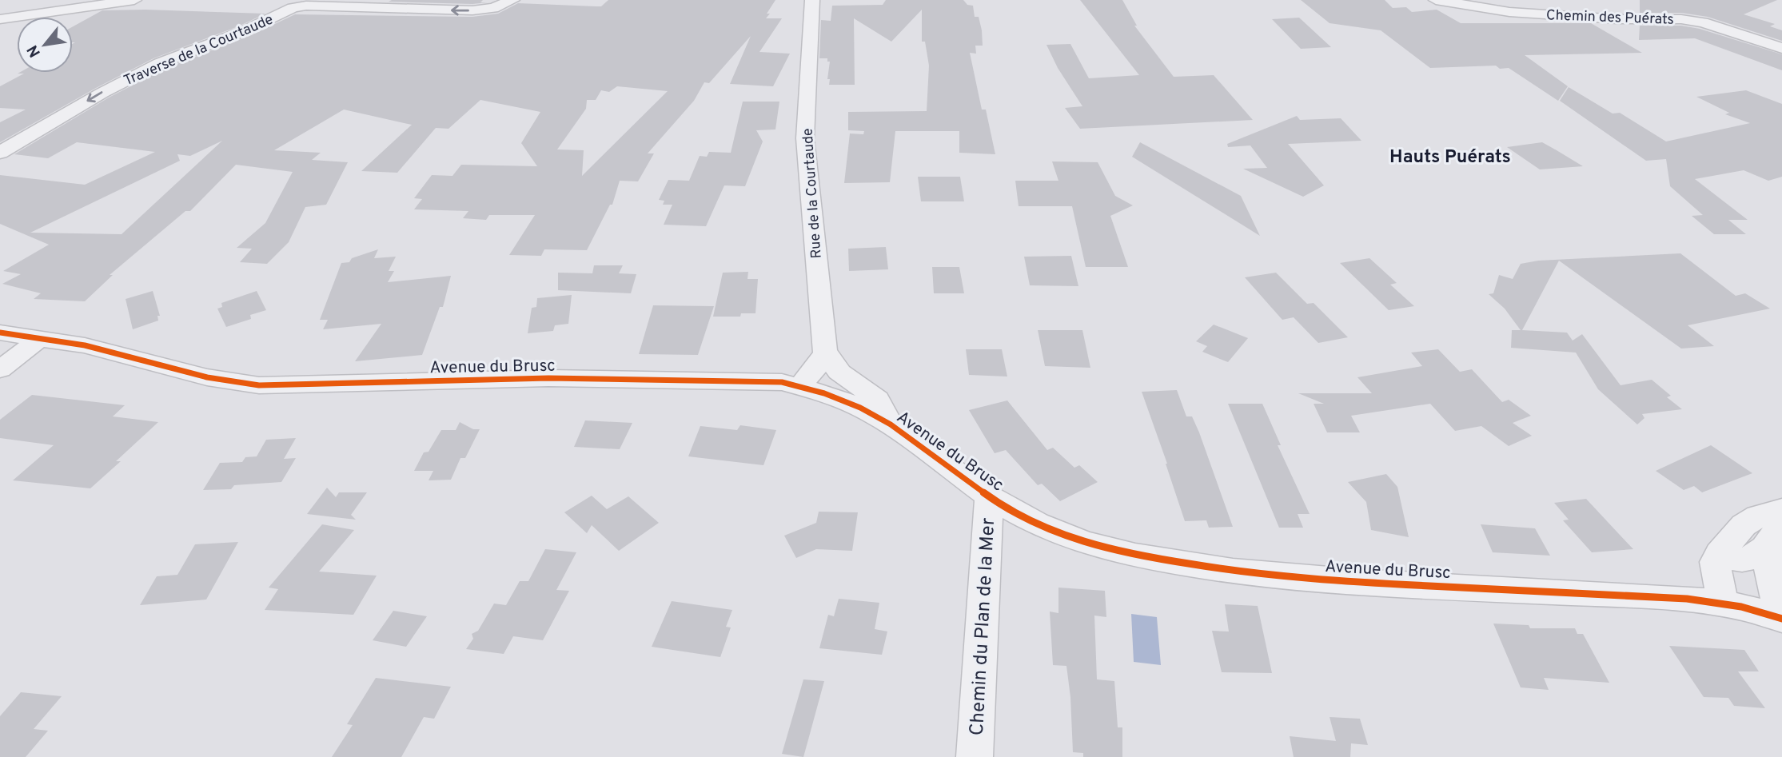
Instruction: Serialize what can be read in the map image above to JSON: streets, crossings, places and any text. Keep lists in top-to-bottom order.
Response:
{
  "streets": {
    "street": [
      "Chemin des Puérats",
      "Traverse de la Courtaude",
      "Rue de la Courtaude",
      "Avenue du Brusc",
      "Chemin du Plan de la Mer"
    ]
  },
  "crossings": [
    ["Avenue du Brusc", "Chemin du Plan de la Mer"]
  ],
  "one_way": ["Traverse de la Courtaude"],
  "districts": ["Hauts Puérats"],
  "north": "bottom left"
}
